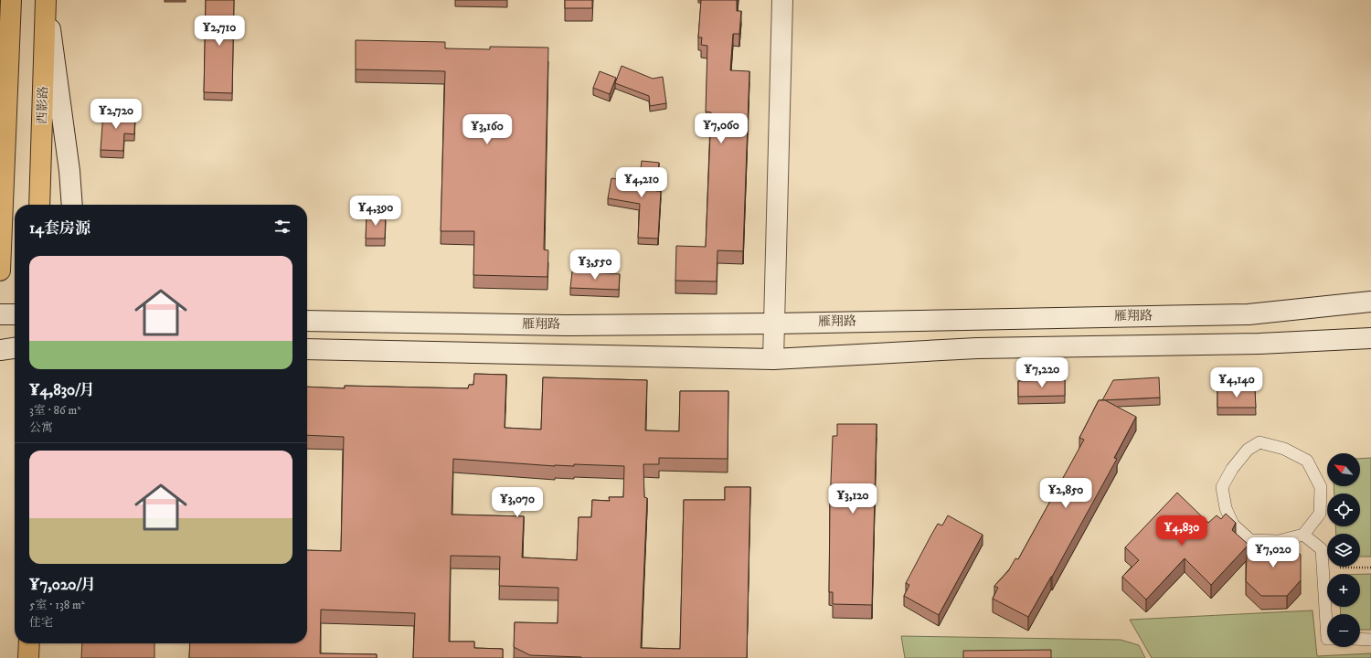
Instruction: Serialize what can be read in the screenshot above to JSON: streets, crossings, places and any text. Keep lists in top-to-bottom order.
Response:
{
  "streets": {
    "main road": ["西影路", "雁翔路"]
  },
  "north": "top left",
  "page": {
    "price": [
      "¥2,710",
      "¥2,720",
      "¥7,060",
      "¥3,160",
      "¥4,210",
      "¥4,390",
      "¥3,550",
      "¥7,220",
      "¥4,140",
      "¥2,850",
      "¥3,120",
      "¥3,070",
      "¥4,830",
      "¥7,020"
    ],
    "heading": "14套房源",
    "list": [
      {
        "name": "¥4,830/月",
        "note": "3室 · 86 m² · 公寓"
      },
      {
        "name": "¥7,020/月",
        "note": "5室 · 138 m² · 住宅"
      }
    ],
    "map_buttons": ["+", "−"]
  }
}
